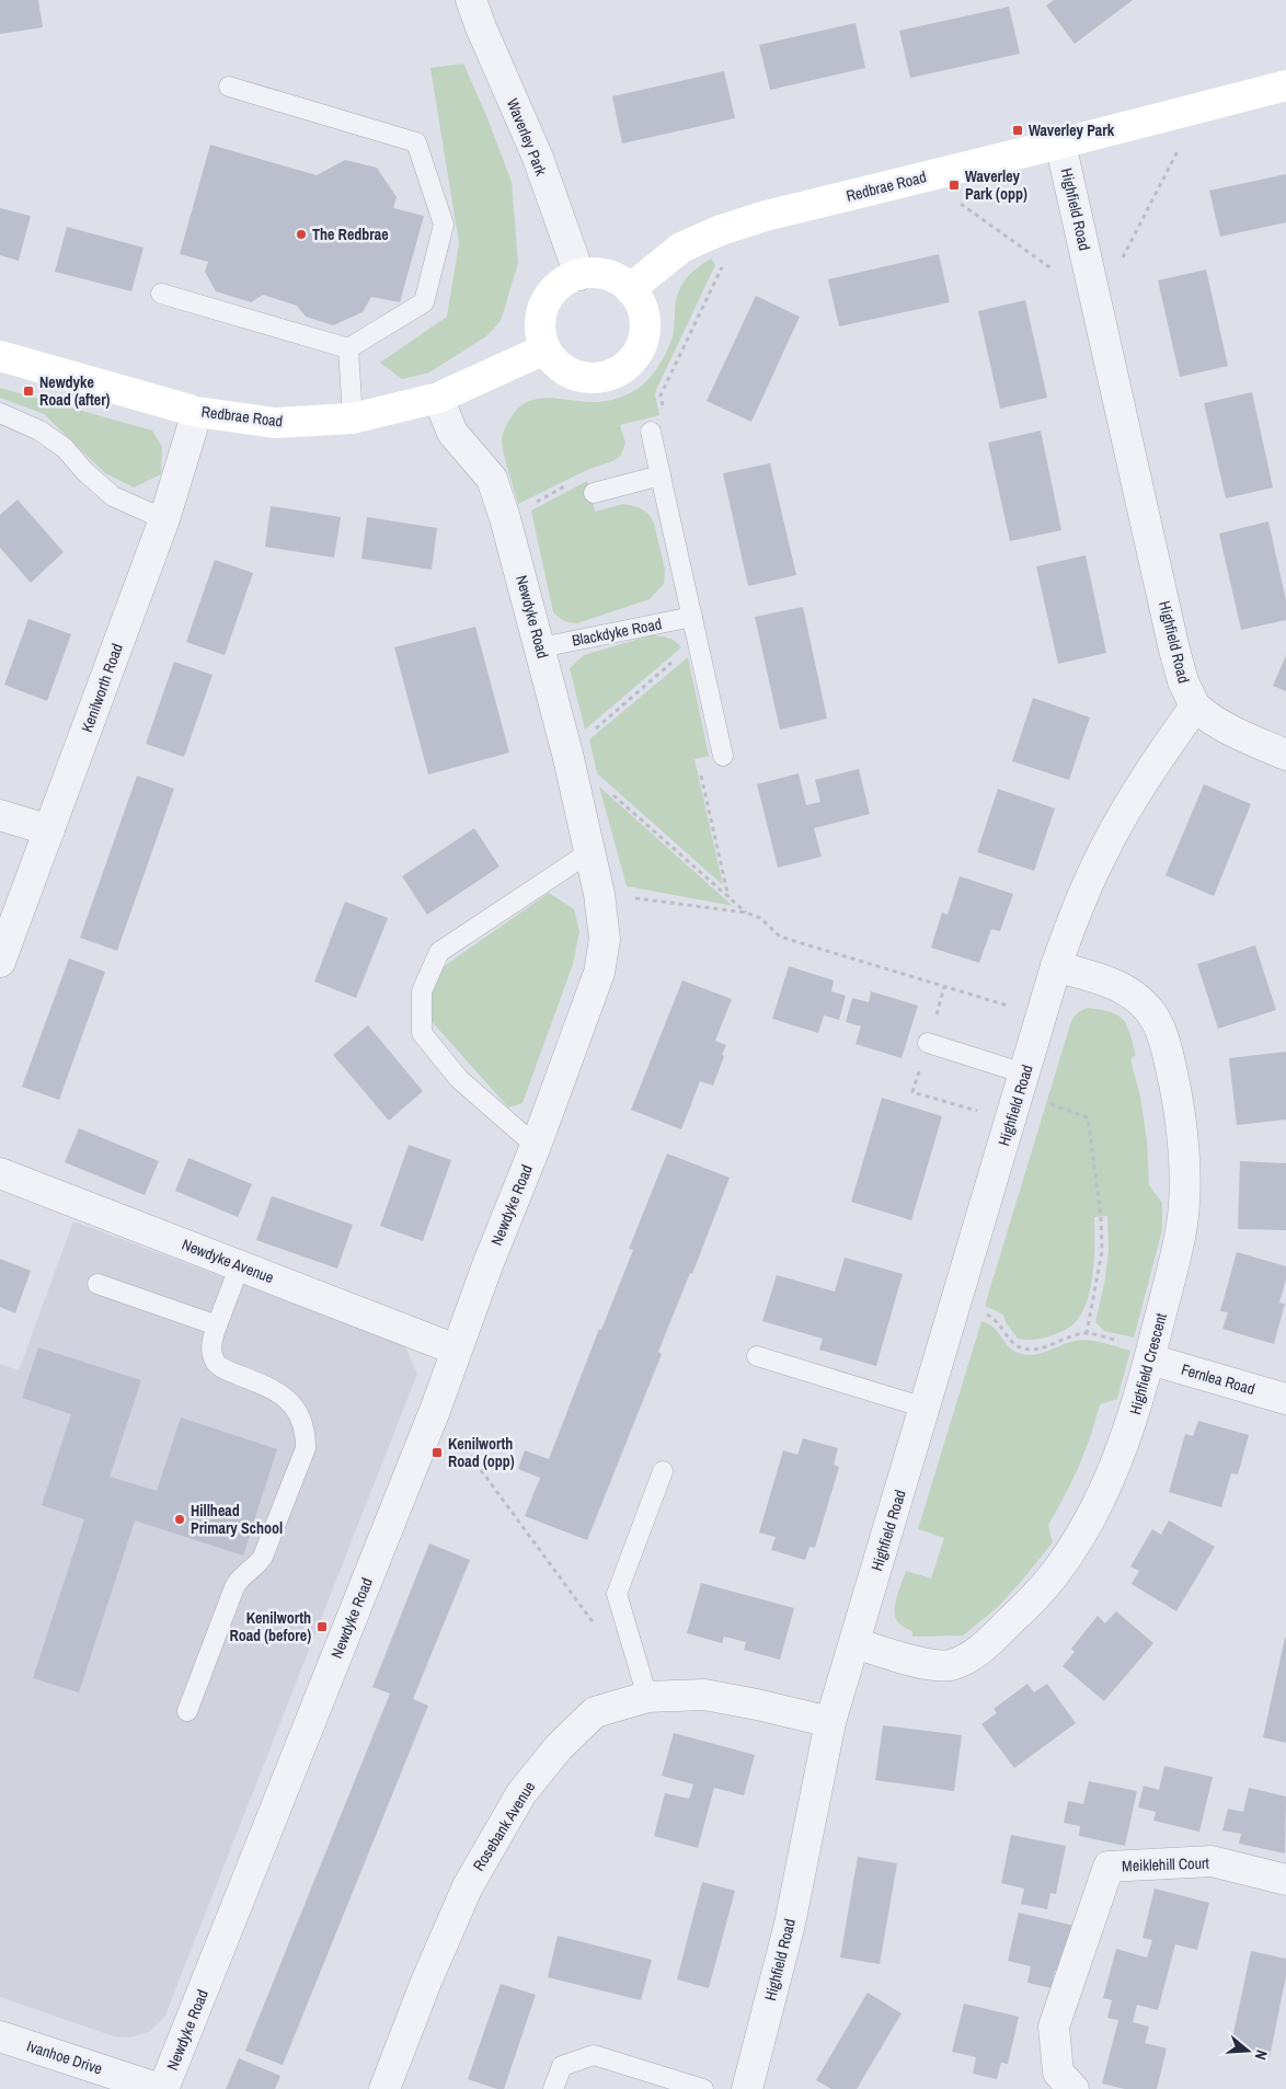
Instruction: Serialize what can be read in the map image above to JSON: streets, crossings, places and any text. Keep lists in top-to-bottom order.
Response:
{
  "streets": {
    "street": [
      "Waverley Park",
      "Redbrae Road",
      "Highfield Road",
      "Newdyke Road",
      "Kenilworth Road",
      "Newdyke Avenue",
      "Highfield Crescent",
      "Fernlea Road",
      "Rosebank Avenue",
      "Meiklehill Court",
      "Ivanhoe Drive"
    ],
    "lane": ["Blackdyke Road"]
  },
  "crossings": [
    ["Waverley Park", "Redbrae Road"],
    ["Redbrae Road", "Highfield Road"],
    ["Redbrae Road", "Newdyke Road"],
    ["Redbrae Road", "Kenilworth Road"],
    ["Highfield Road", "Highfield Crescent"],
    ["Highfield Road", "Rosebank Avenue"],
    ["Newdyke Road", "Blackdyke Road"],
    ["Newdyke Road", "Newdyke Avenue"],
    ["Newdyke Road", "Ivanhoe Drive"],
    ["Highfield Crescent", "Fernlea Road"]
  ],
  "places": {
    "transit": [
      "Waverley Park",
      "Waverley Park (opp)",
      "Newdyke Road (after)",
      "Kenilworth Road (opp)",
      "Kenilworth Road (before)"
    ],
    "other": ["The Redbrae", "Hillhead Primary School"]
  },
  "north": "right"
}
